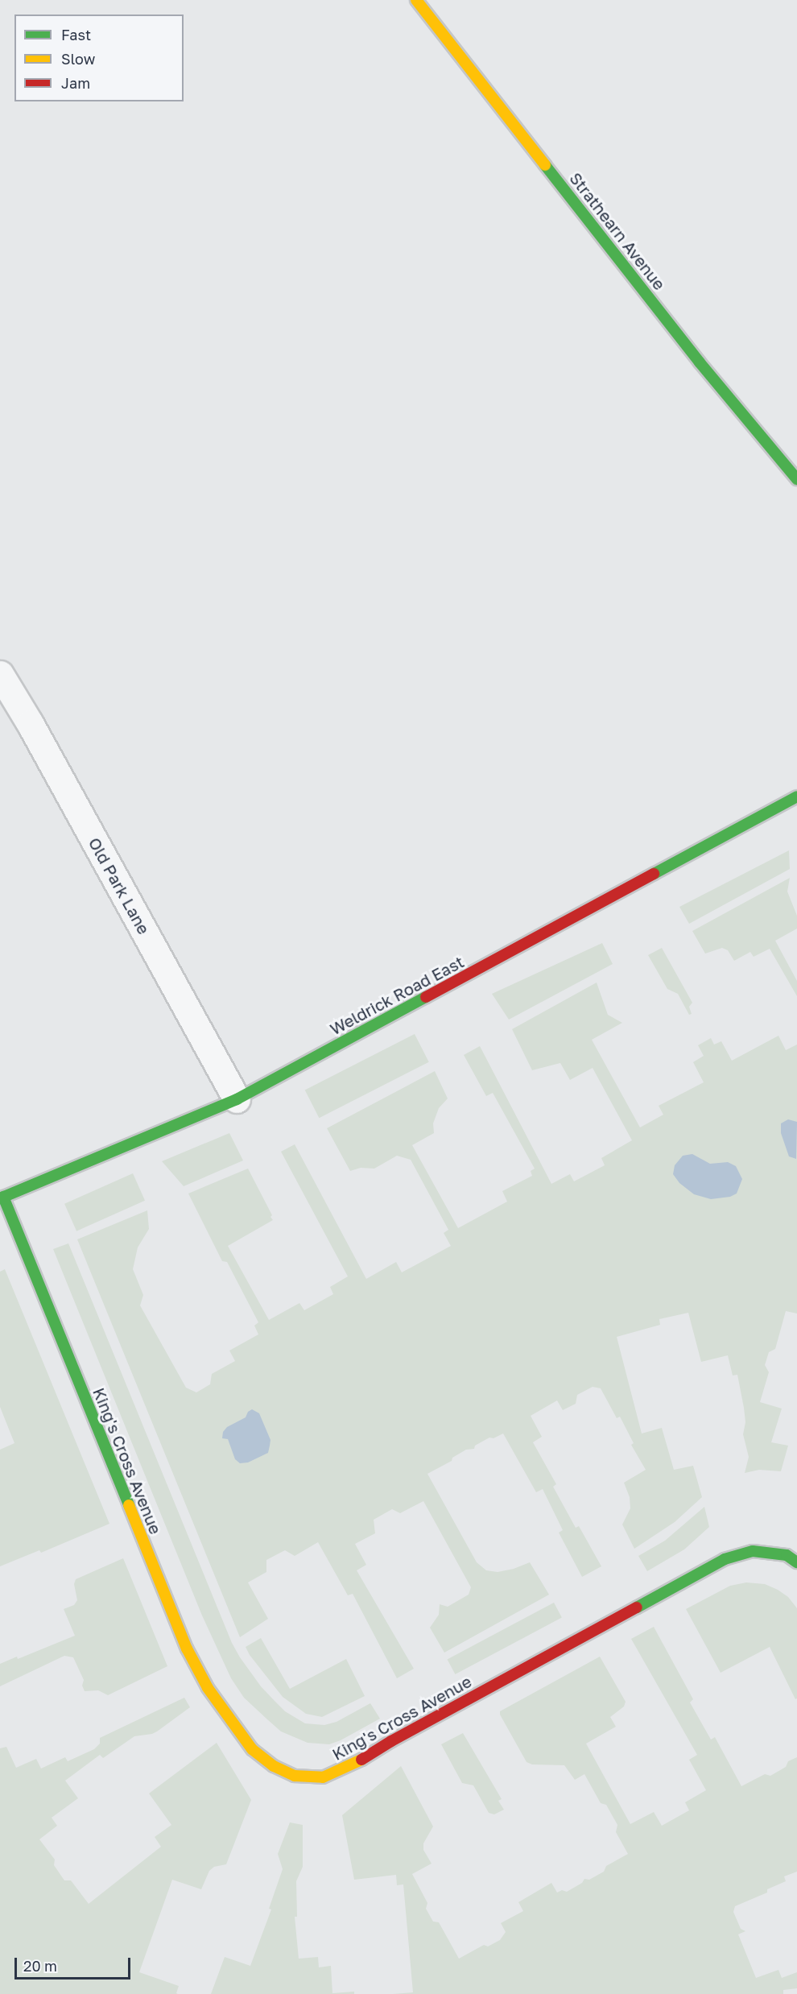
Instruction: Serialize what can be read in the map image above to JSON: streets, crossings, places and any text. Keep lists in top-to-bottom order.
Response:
{
  "streets": {
    "street": [
      "Strathearn Avenue",
      "Old Park Lane",
      "Weldrick Road East",
      "King's Cross Avenue"
    ]
  },
  "crossings": [
    ["Old Park Lane", "Weldrick Road East"],
    ["Weldrick Road East", "King's Cross Avenue"]
  ],
  "legend": ["Fast", "Slow", "Jam"],
  "scale_bar": "20 m"
}
